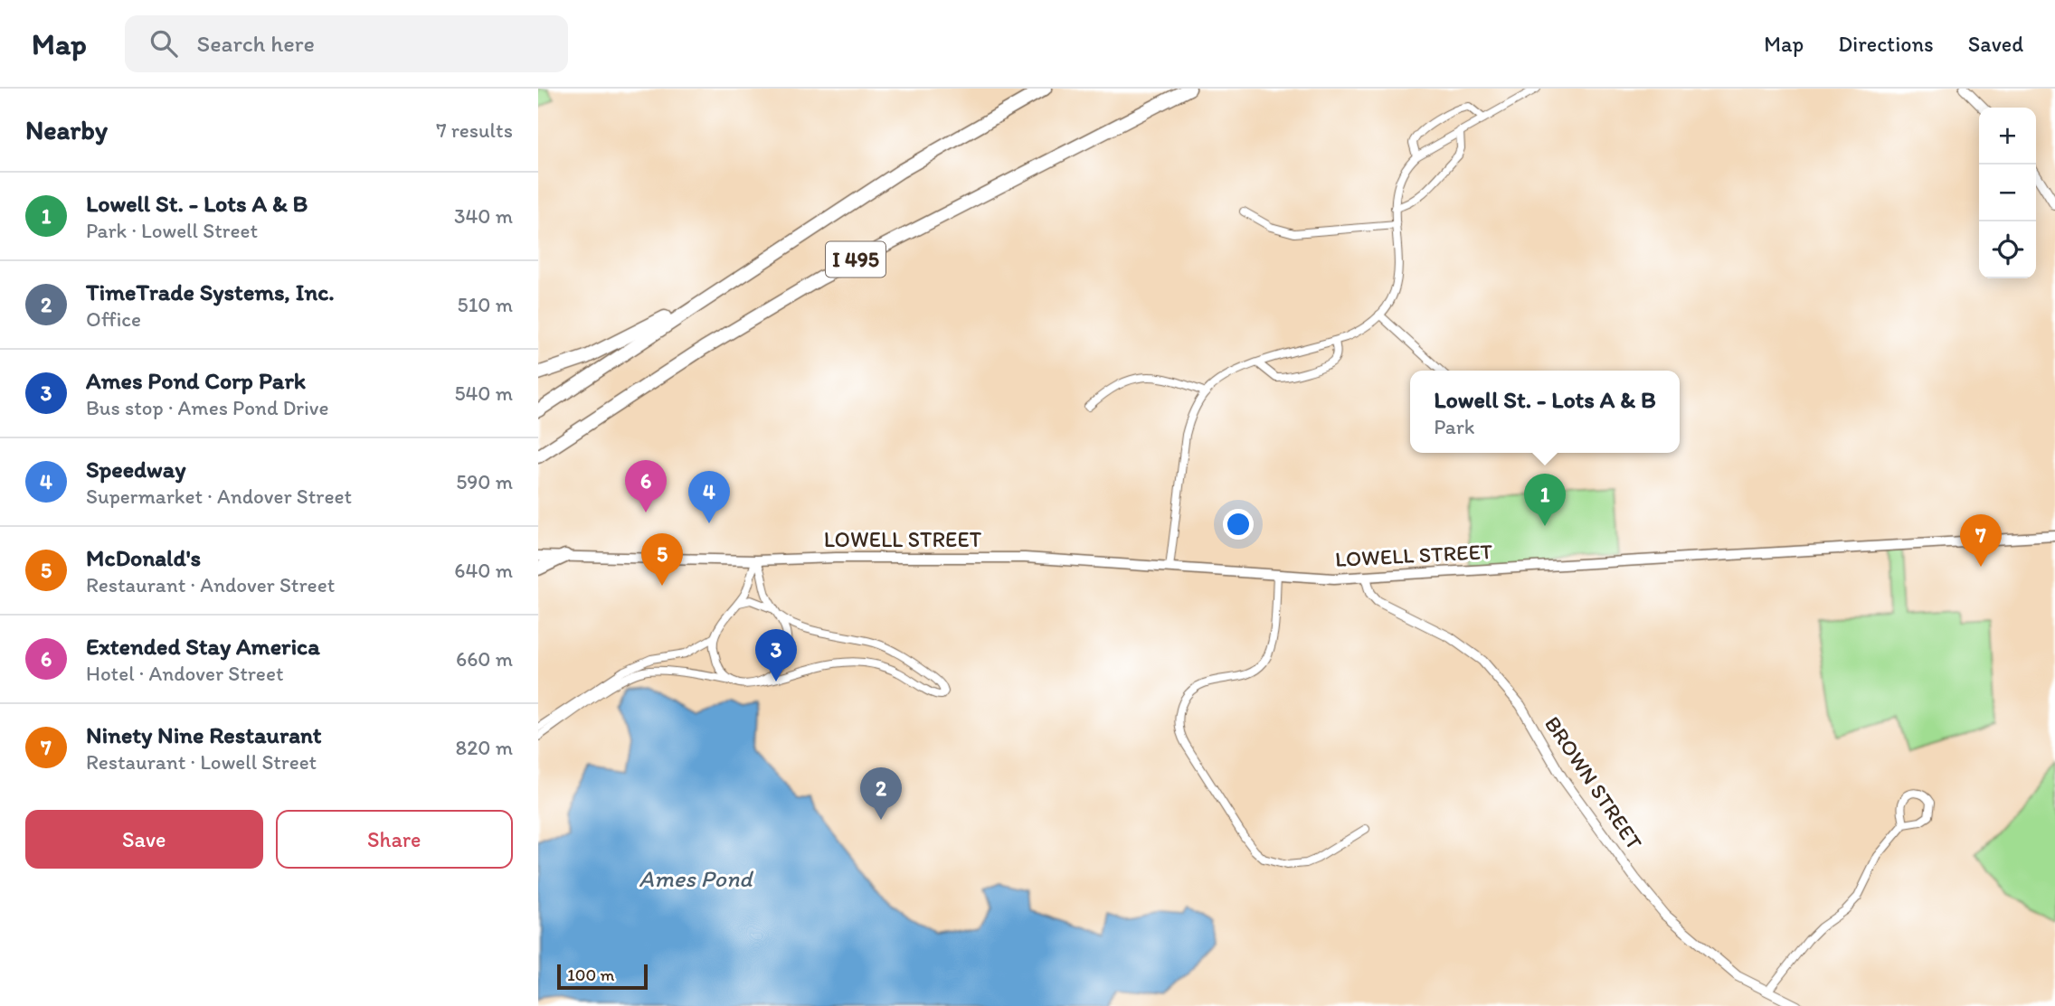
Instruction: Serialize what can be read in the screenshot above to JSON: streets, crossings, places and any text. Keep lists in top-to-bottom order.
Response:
{
  "streets": {
    "highway": ["I 495"],
    "main road": ["LOWELL STREET"],
    "street": ["BROWN STREET"]
  },
  "crossings": [
    ["LOWELL STREET", "BROWN STREET"]
  ],
  "water": ["Ames Pond"],
  "scale_bar": "100 m",
  "page": {
    "header": "Map",
    "search": "Search here",
    "nav": ["Map", "Directions", "Saved"],
    "heading": ["Nearby", "7 results"],
    "map_buttons": ["+", "−"],
    "list": [
      {
        "mark": "1",
        "name": "Lowell St. - Lots A & B",
        "note": "Park · Lowell Street",
        "value": "340 m"
      },
      {
        "mark": "2",
        "name": "TimeTrade Systems, Inc.",
        "note": "Office",
        "value": "510 m"
      },
      {
        "mark": "3",
        "name": "Ames Pond Corp Park",
        "note": "Bus stop · Ames Pond Drive",
        "value": "540 m"
      },
      {
        "mark": "4",
        "name": "Speedway",
        "note": "Supermarket · Andover Street",
        "value": "590 m"
      },
      {
        "mark": "5",
        "name": "McDonald's",
        "note": "Restaurant · Andover Street",
        "value": "640 m"
      },
      {
        "mark": "6",
        "name": "Extended Stay America",
        "note": "Hotel · Andover Street",
        "value": "660 m"
      },
      {
        "mark": "7",
        "name": "Ninety Nine Restaurant",
        "note": "Restaurant · Lowell Street",
        "value": "820 m"
      }
    ],
    "popup": ["Lowell St. - Lots A & B", "Park"],
    "pins": [
      "6",
      "4",
      "1",
      "7",
      "5",
      "3",
      "2"
    ],
    "buttons": ["Save", "Share"],
    "scale": "100 m"
  }
}
